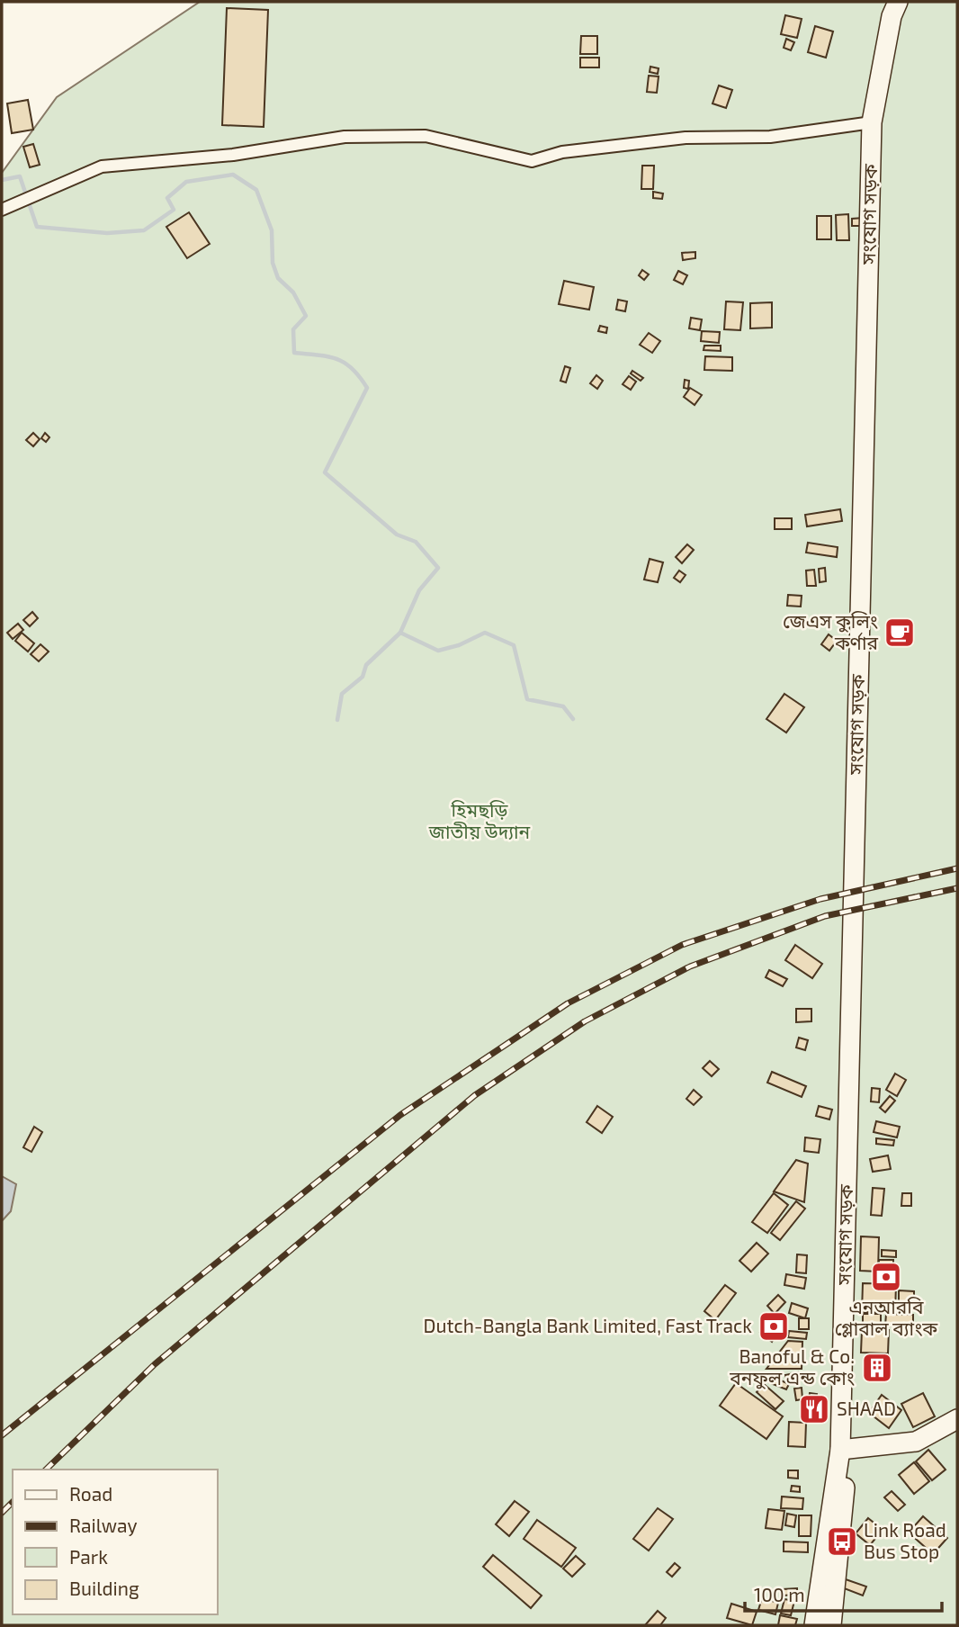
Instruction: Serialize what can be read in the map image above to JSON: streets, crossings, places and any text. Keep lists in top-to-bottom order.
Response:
{
  "streets": {
    "highway": ["সংযোগ সড়ক"]
  },
  "parks": ["হিমছড়ি জাতীয় উদ্যান"],
  "places": {
    "cafe": ["জেএস কুলিং কর্ণার"],
    "bank": ["এনআরবি গ্লোবাল ব্যাংক", "Dutch-Bangla Bank Limited, Fast Track"],
    "building": ["Banoful & Co. বনফুল এন্ড কোং"],
    "restaurant": ["SHAAD"],
    "bus stop": ["Link Road Bus Stop"]
  },
  "legend": [
    "Road",
    "Railway",
    "Park",
    "Building"
  ],
  "scale_bar": "100 m"
}
